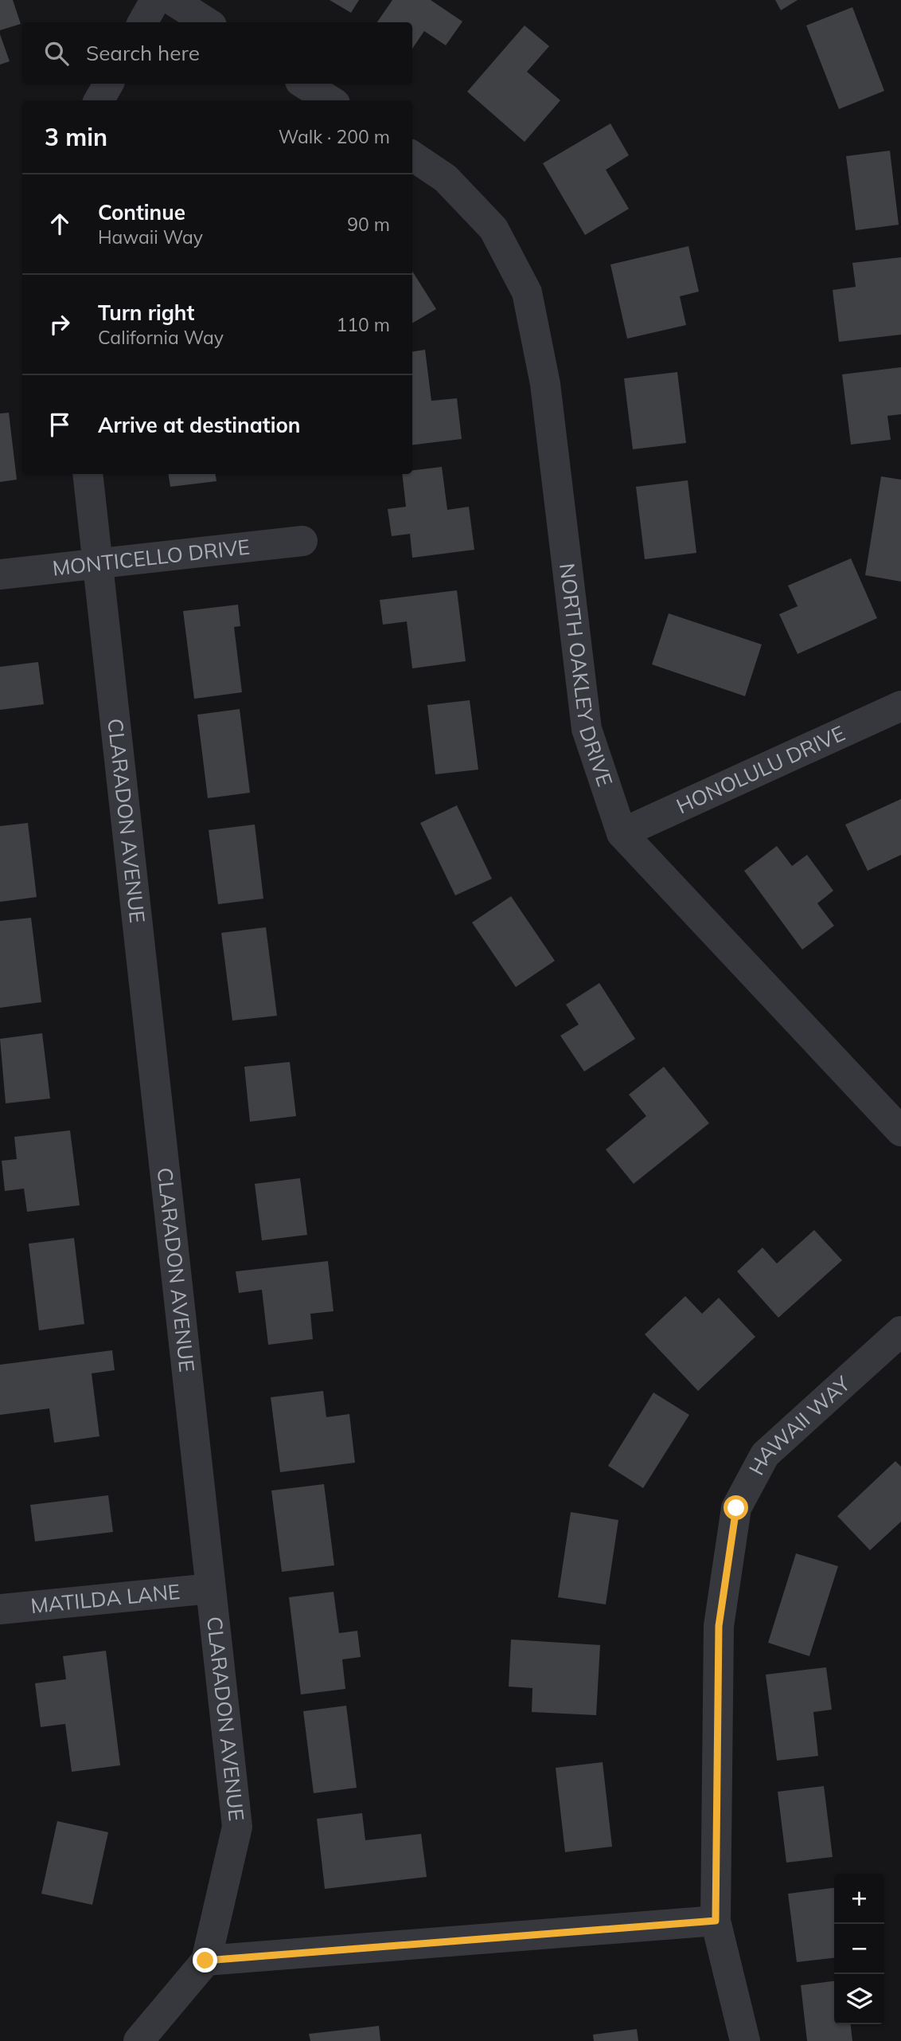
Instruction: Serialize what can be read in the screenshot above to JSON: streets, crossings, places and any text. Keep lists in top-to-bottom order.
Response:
{
  "streets": {
    "street": [
      "MONTICELLO DRIVE",
      "NORTH OAKLEY DRIVE",
      "HONOLULU DRIVE",
      "CLARADON AVENUE",
      "HAWAII WAY",
      "MATILDA LANE"
    ]
  },
  "crossings": [
    ["MONTICELLO DRIVE", "CLARADON AVENUE"],
    ["NORTH OAKLEY DRIVE", "HONOLULU DRIVE"],
    ["CLARADON AVENUE", "MATILDA LANE"]
  ],
  "page": {
    "search": "Search here",
    "heading": ["3 min", "Walk · 200 m"],
    "list": [
      ["Continue", "Hawaii Way", "90 m"],
      ["Turn right", "California Way", "110 m"],
      "Arrive at destination"
    ],
    "map_buttons": ["+", "−"]
  }
}
